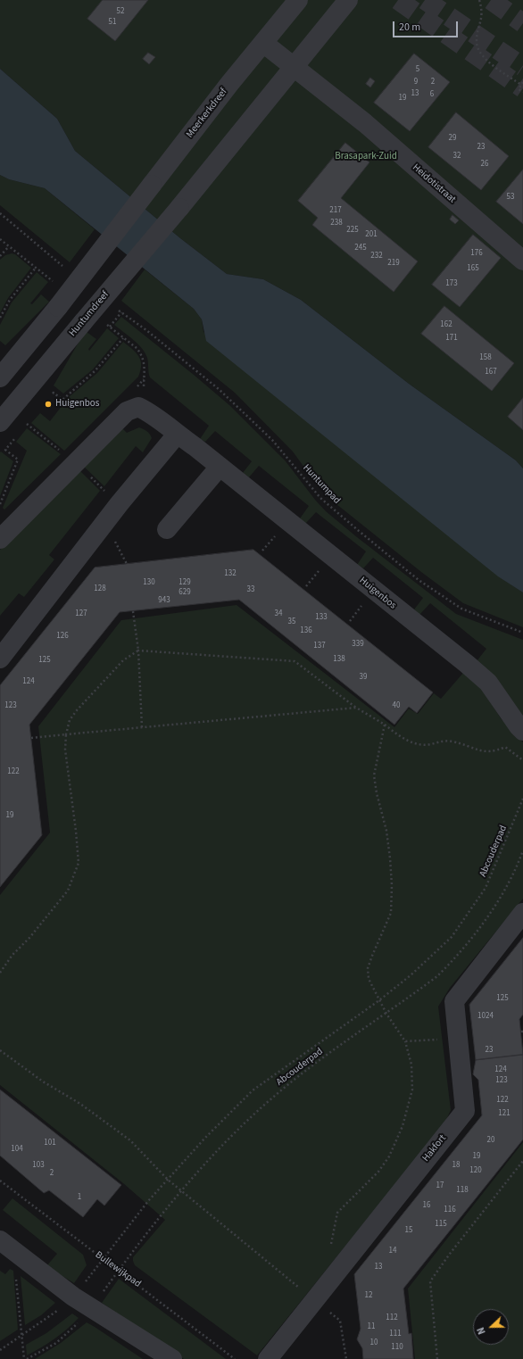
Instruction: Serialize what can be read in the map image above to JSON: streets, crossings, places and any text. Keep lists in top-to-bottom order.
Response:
{
  "streets": {
    "street": [
      "Meerkerkdreef",
      "Heidotistraat",
      "Huntumdreef",
      "Huigenbos",
      "Hakfort"
    ],
    "path": ["Huntumpad", "Abcouderpad", "Bullewijkpad"]
  },
  "crossings": [
    ["Heidotistraat", "Huntumdreef"],
    ["Abcouderpad", "Bullewijkpad"]
  ],
  "parks": ["Brasapark-Zuid"],
  "places": ["Huigenbos"],
  "house_numbers": [
    "52",
    "51",
    "5",
    "9",
    "2",
    "13",
    "6",
    "19",
    "29",
    "23",
    "32",
    "26",
    "53",
    "217",
    "238",
    "225",
    "201",
    "245",
    "176",
    "232",
    "219",
    "165",
    "173",
    "162",
    "171",
    "158",
    "167",
    "132",
    "130",
    "129",
    "128",
    "33",
    "629",
    "943",
    "127",
    "34",
    "133",
    "35",
    "136",
    "126",
    "339",
    "137",
    "138",
    "125",
    "39",
    "124",
    "123",
    "40",
    "122",
    "19",
    "125",
    "1024",
    "23",
    "124",
    "123",
    "122",
    "121",
    "20",
    "101",
    "104",
    "19",
    "103",
    "18",
    "120",
    "2",
    "17",
    "118",
    "1",
    "16",
    "116",
    "115",
    "15",
    "14",
    "13",
    "12",
    "112",
    "11",
    "111",
    "10",
    "110"
  ],
  "scale_bar": "20 m",
  "north": "left"
}
